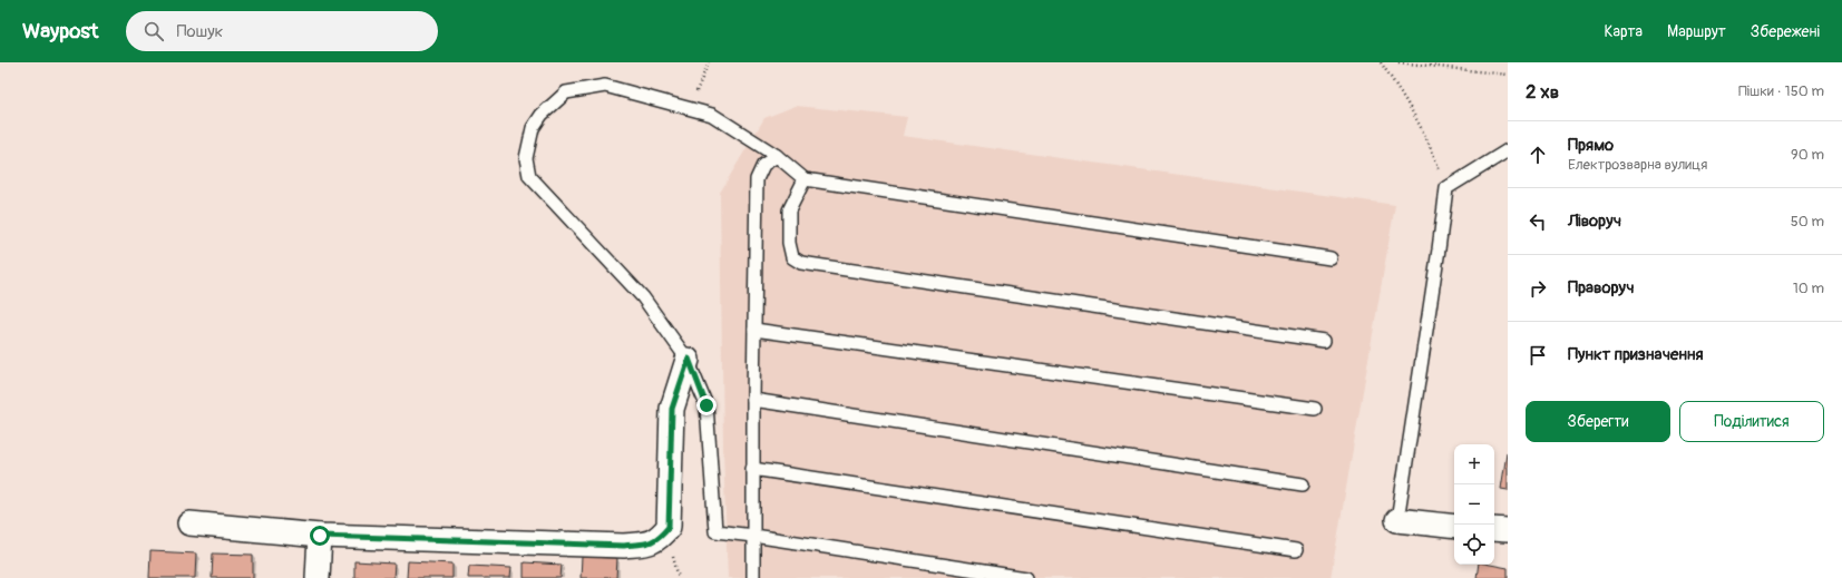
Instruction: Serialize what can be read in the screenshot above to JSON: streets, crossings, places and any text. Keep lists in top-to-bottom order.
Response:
{
  "page": {
    "header": "Waypost",
    "search": "Пошук",
    "nav": ["Карта", "Маршрут", "Збережені"],
    "heading": ["2 хв", "Пішки · 150 m"],
    "list": [
      ["Прямо", "Електрозварна вулиця", "90 m"],
      ["Ліворуч", "50 m"],
      ["Праворуч", "10 m"],
      "Пункт призначення"
    ],
    "buttons": ["Зберегти", "Поділитися"],
    "map_buttons": ["+", "−"]
  }
}
